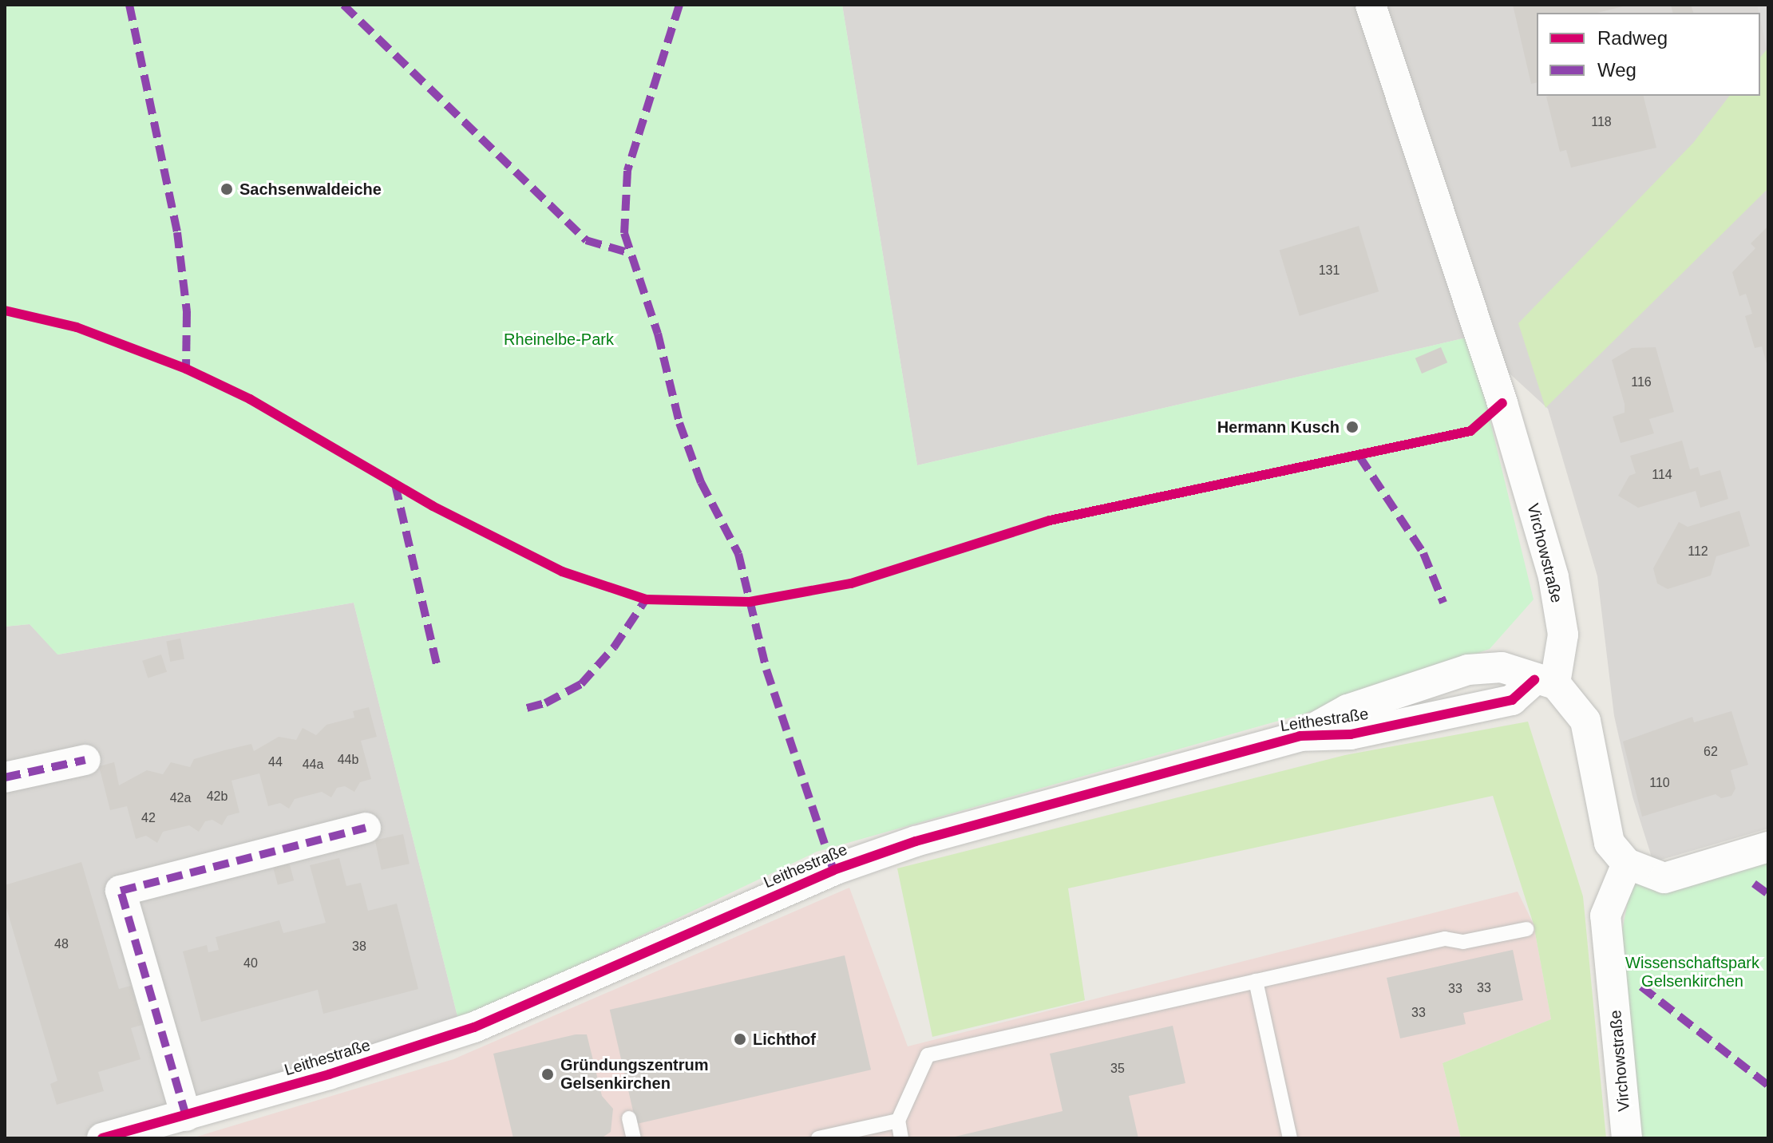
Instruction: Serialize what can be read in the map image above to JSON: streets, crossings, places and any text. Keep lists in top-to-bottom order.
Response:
{
  "streets": {
    "street": ["Virchowstraße", "Leithestraße"]
  },
  "crossings": [
    ["Virchowstraße", "Leithestraße"]
  ],
  "parks": ["Rheinelbe-Park", "Wissenschaftspark Gelsenkirchen"],
  "places": [
    "Sachsenwaldeiche",
    "Hermann Kusch",
    "Lichthof",
    "Gründungszentrum Gelsenkirchen"
  ],
  "house_numbers": [
    "118",
    "131",
    "116",
    "114",
    "112",
    "62",
    "44b",
    "44",
    "44a",
    "110",
    "42b",
    "42a",
    "42",
    "48",
    "38",
    "40",
    "33",
    "33",
    "33",
    "35"
  ],
  "legend": ["Radweg", "Weg"]
}
